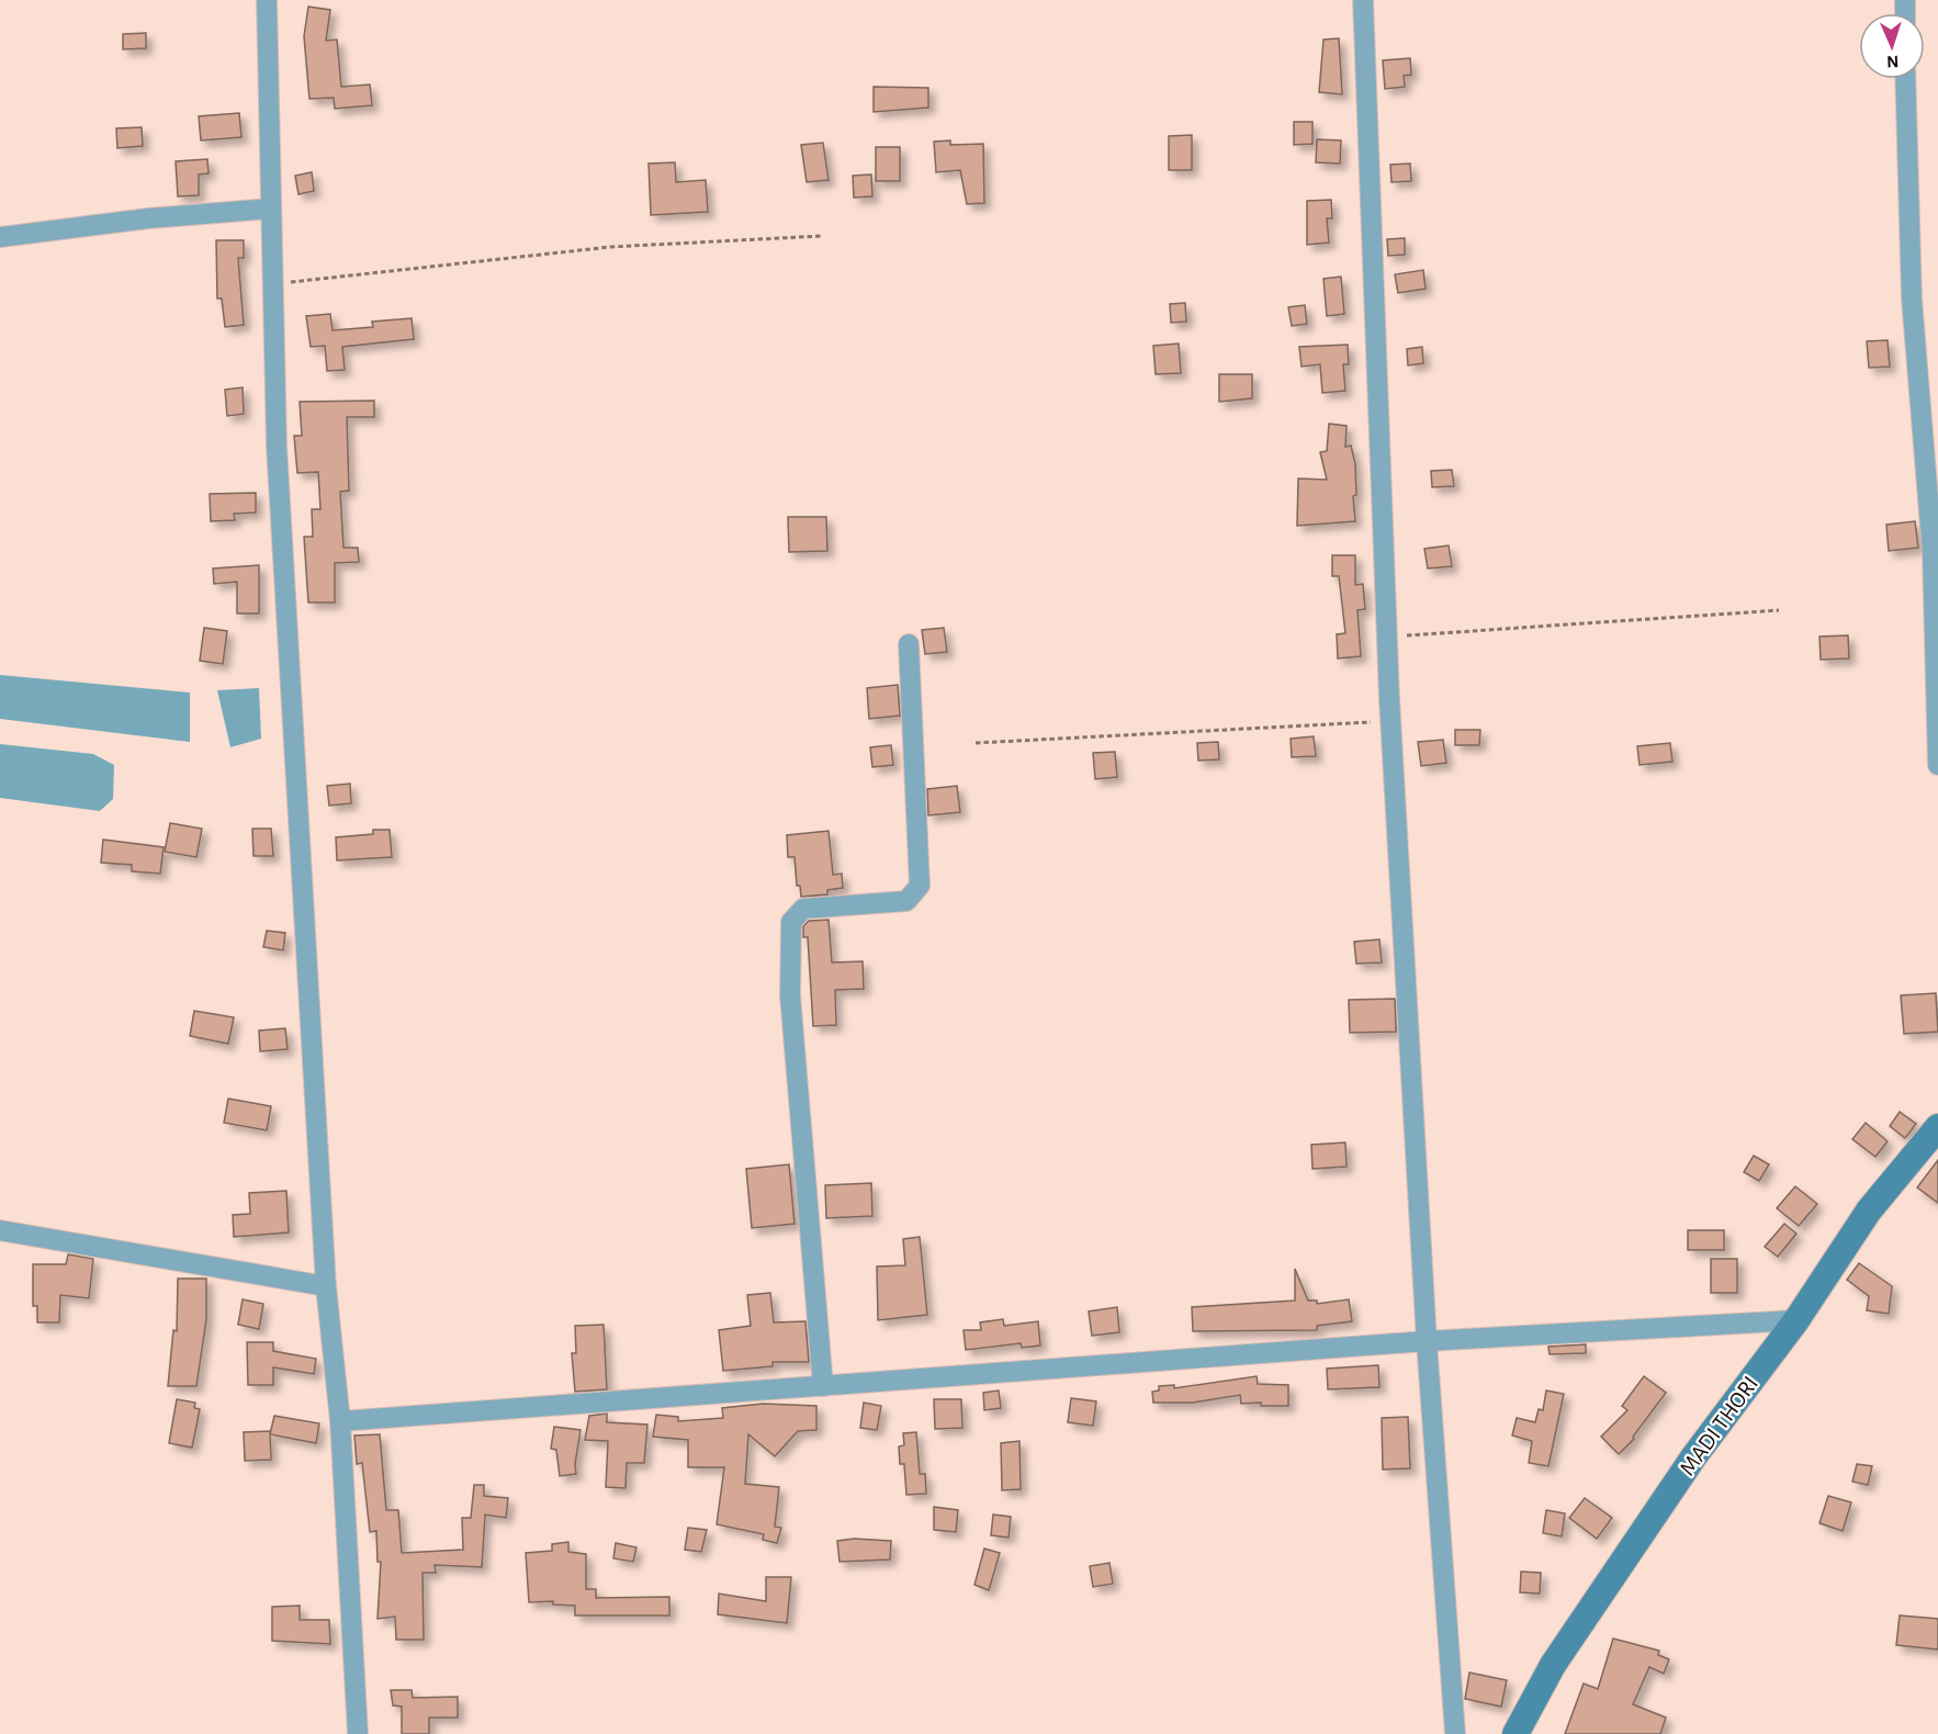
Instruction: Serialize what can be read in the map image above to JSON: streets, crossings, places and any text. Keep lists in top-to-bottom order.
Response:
{
  "streets": {
    "main road": ["MADI THORI"]
  },
  "north": "bottom"
}
